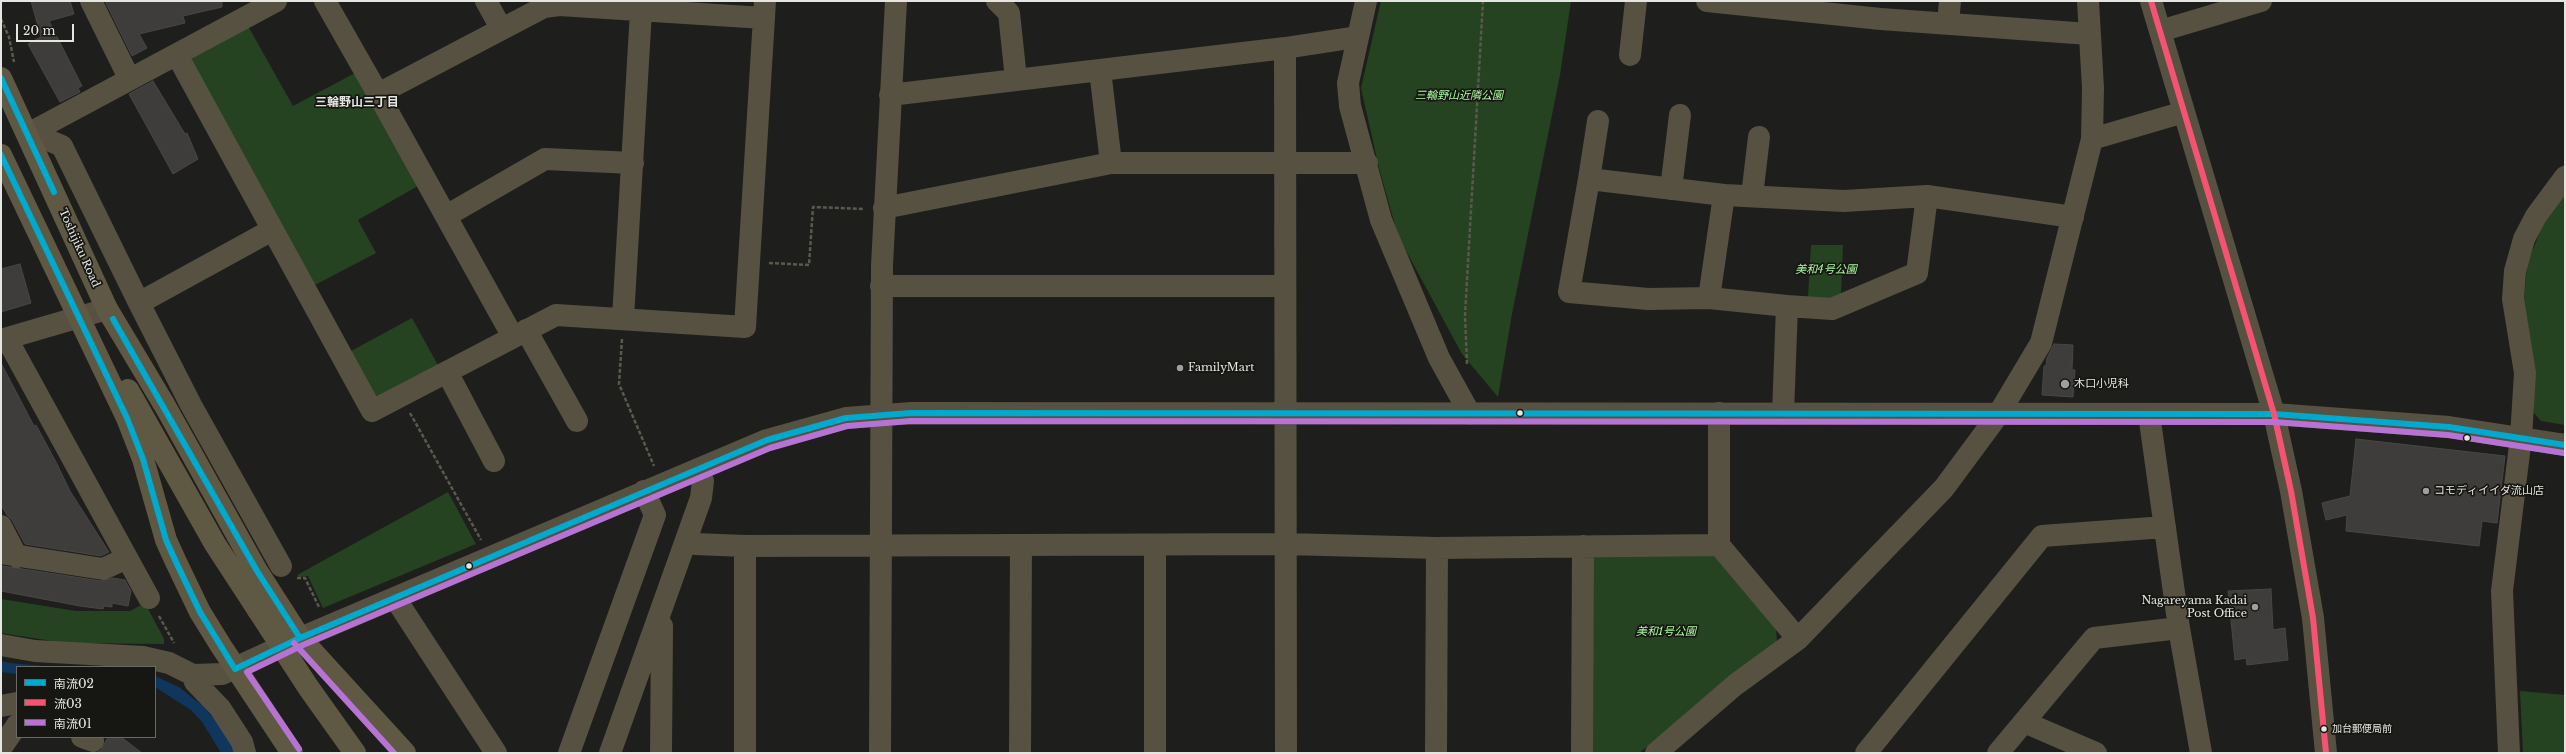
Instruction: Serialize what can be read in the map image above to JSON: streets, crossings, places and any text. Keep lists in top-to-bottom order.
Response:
{
  "streets": {
    "main road": ["Toshijiku Road"]
  },
  "districts": ["三輪野山三丁目"],
  "parks": ["三輪野山近隣公園", "美和4号公園", "美和1号公園"],
  "places": [
    "FamilyMart",
    "木口小児科",
    "コモディイイダ流山店",
    "Nagareyama Kadai Post Office",
    "加台郵便局前"
  ],
  "lines": ["transit line 流03", "transit line 南流02", "transit line 南流01"],
  "legend": ["南流02", "流03", "南流01"],
  "scale_bar": "20 m"
}
